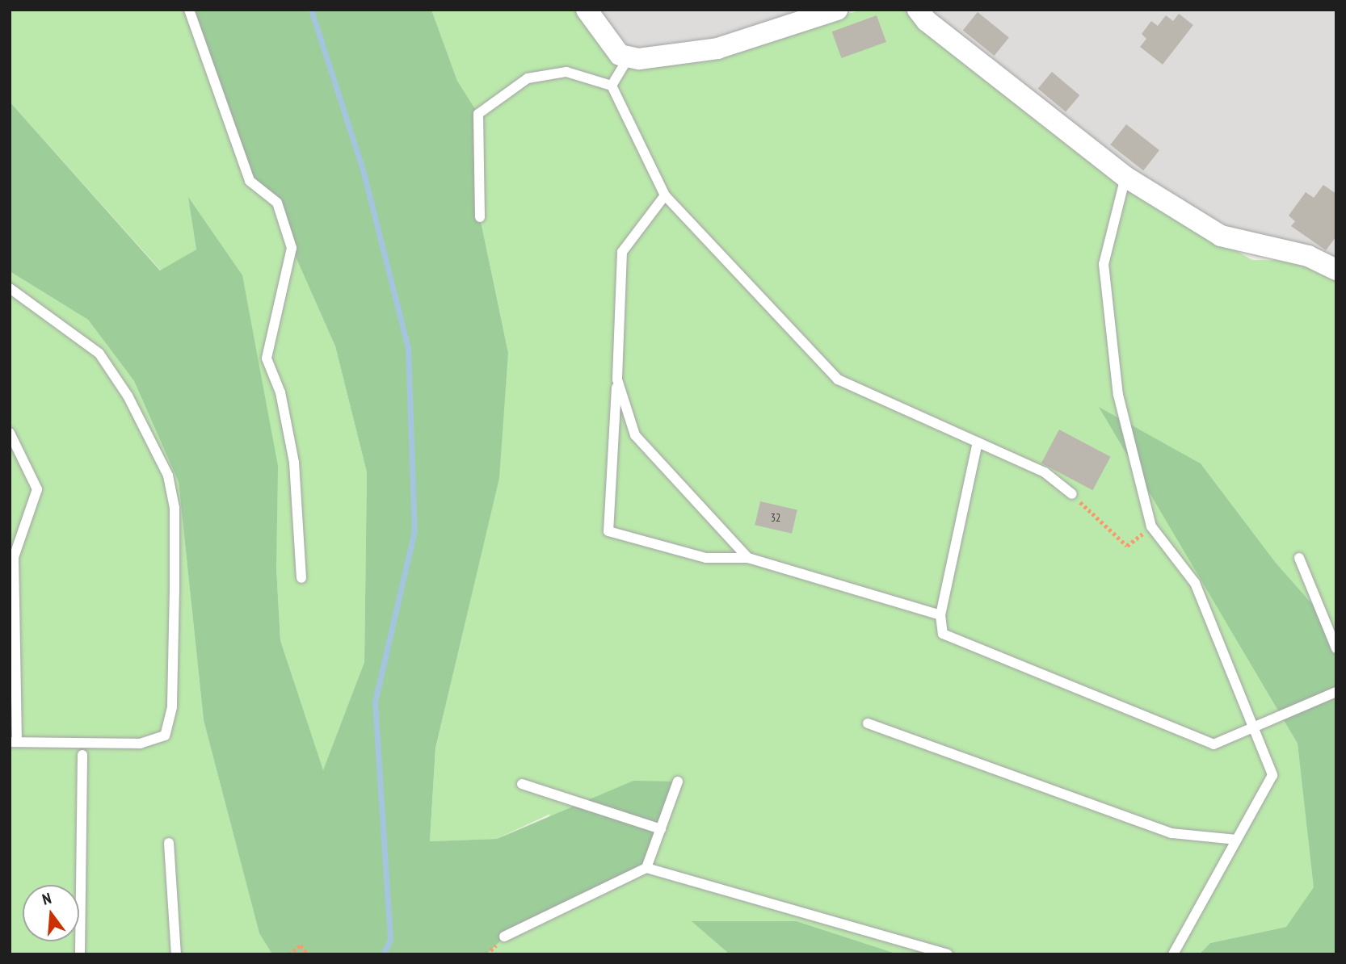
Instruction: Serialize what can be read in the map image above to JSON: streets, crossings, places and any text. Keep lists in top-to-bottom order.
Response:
{
  "house_numbers": ["32"],
  "north": "top"
}
